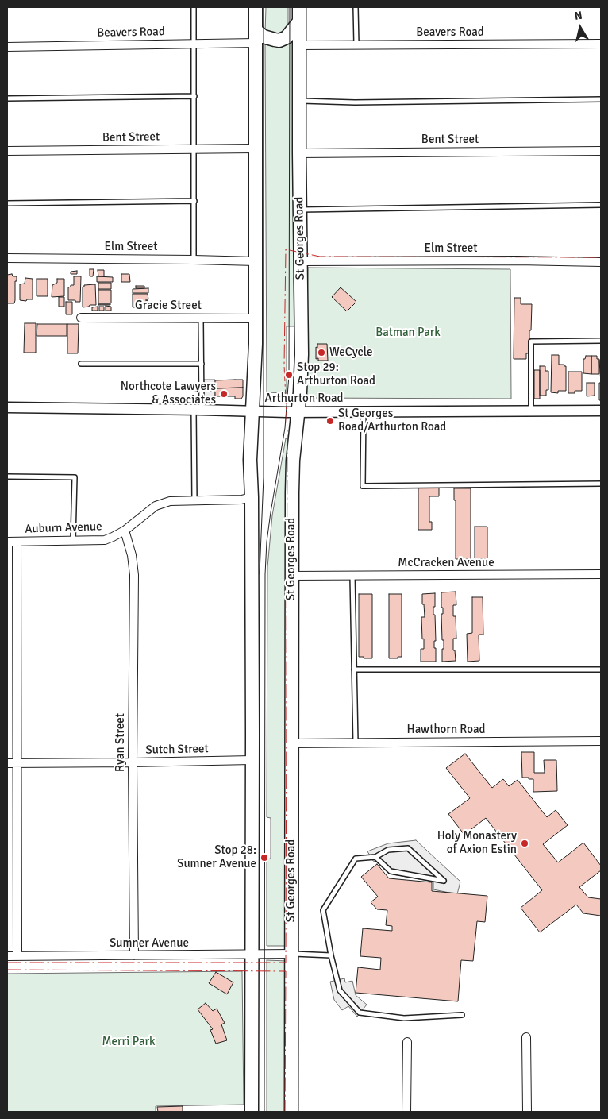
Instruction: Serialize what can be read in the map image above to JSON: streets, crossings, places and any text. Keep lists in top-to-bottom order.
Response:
{
  "streets": {
    "highway": ["St Georges Road"],
    "street": [
      "Beavers Road",
      "Bent Street",
      "Elm Street",
      "Gracie Street",
      "Arthurton Road",
      "Auburn Avenue",
      "McCracken Avenue",
      "Hawthorn Road",
      "Ryan Street",
      "Sutch Street",
      "Sumner Avenue"
    ]
  },
  "crossings": [
    ["Beavers Road", "St Georges Road"],
    ["Bent Street", "St Georges Road"],
    ["St Georges Road", "Elm Street"],
    ["St Georges Road", "Arthurton Road"],
    ["St Georges Road", "McCracken Avenue"],
    ["St Georges Road", "Hawthorn Road"],
    ["St Georges Road", "Sumner Avenue"],
    ["Auburn Avenue", "Ryan Street"],
    ["Ryan Street", "Sutch Street"],
    ["Ryan Street", "Sumner Avenue"]
  ],
  "parks": ["Batman Park", "Merri Park"],
  "places": [
    "WeCycle",
    "Stop 29: Arthurton Road",
    "Northcote Lawyers & Associates",
    "St Georges Road/Arthurton Road",
    "Holy Monastery of Axion Estin",
    "Stop 28: Sumner Avenue"
  ],
  "north": "top"
}
